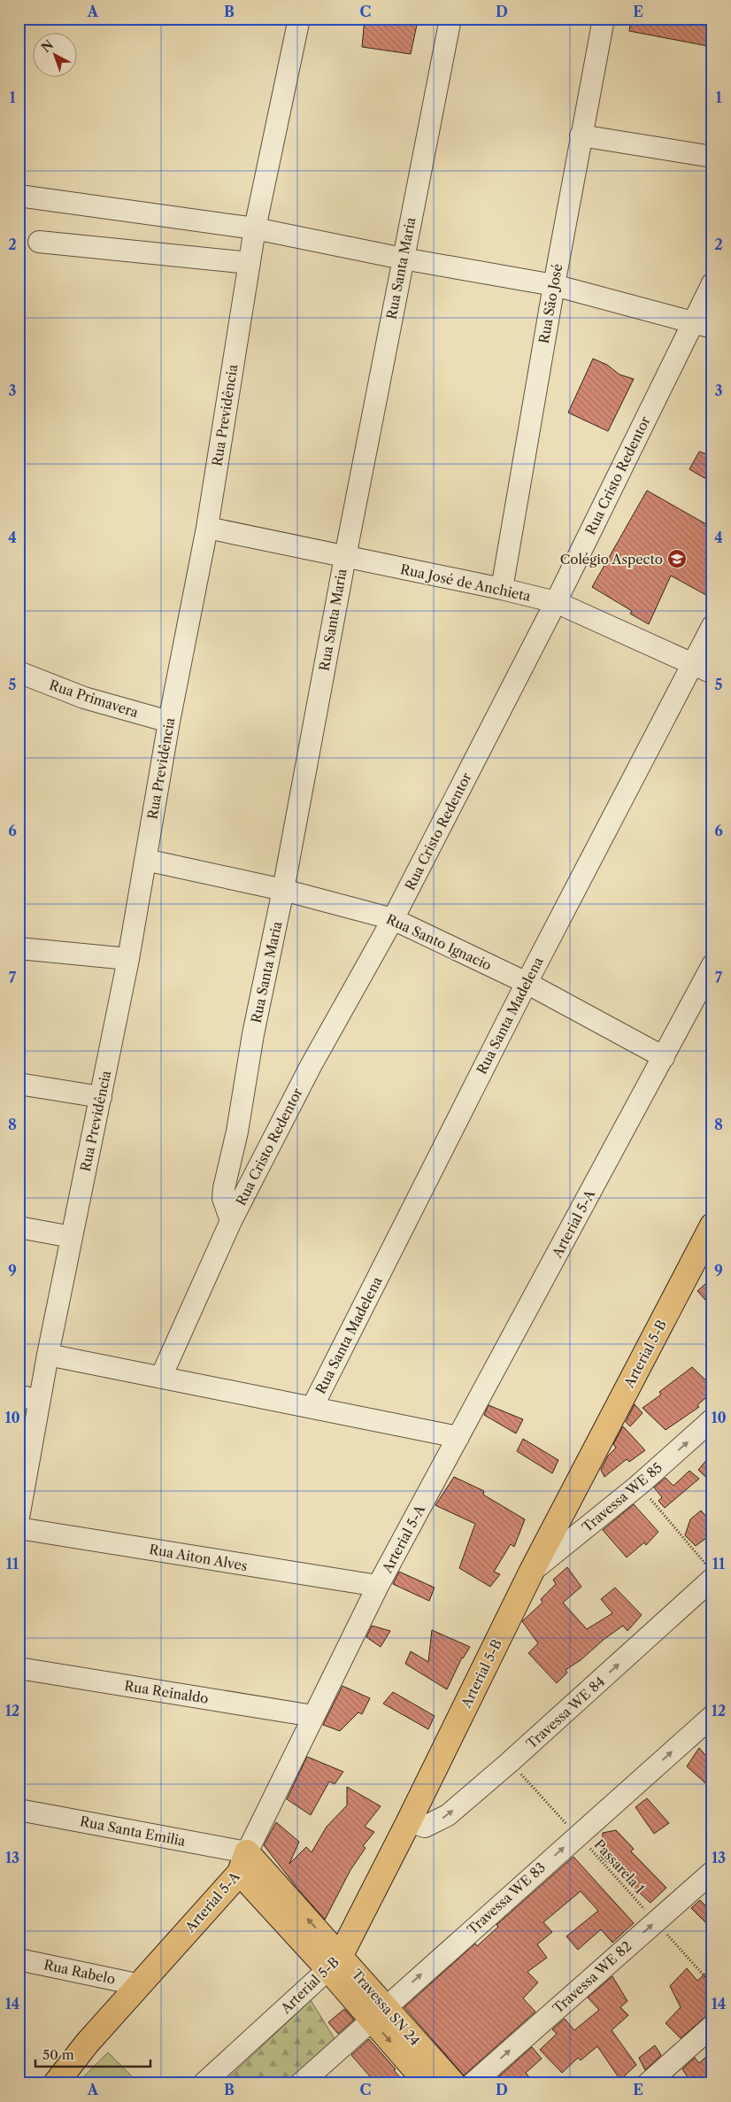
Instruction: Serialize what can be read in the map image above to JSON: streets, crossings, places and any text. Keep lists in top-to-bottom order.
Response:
{
  "streets": {
    "main road": ["Arterial 5-A", "Arterial 5-B", "Travessa SN 24"],
    "street": [
      "Rua Santa Maria",
      "Rua São José",
      "Rua Previdência",
      "Rua Cristo Redentor",
      "Rua José de Anchieta",
      "Rua Primavera",
      "Rua Santo Ignacio",
      "Rua Santa Madelena",
      "Travessa WE 85",
      "Rua Aiton Alves",
      "Rua Reinaldo",
      "Travessa WE 84",
      "Rua Santa Emilia",
      "Travessa WE 83",
      "Rua Rabelo",
      "Travessa WE 82"
    ],
    "path": ["Passarela 1"]
  },
  "crossings": [
    ["Rua Santa Maria", "Rua Cristo Redentor"],
    ["Rua Santa Maria", "Rua José de Anchieta"],
    ["Rua Santa Maria", "Rua Santo Ignacio"],
    ["Rua São José", "Rua José de Anchieta"],
    ["Rua Previdência", "Rua José de Anchieta"],
    ["Rua Previdência", "Rua Primavera"],
    ["Rua Previdência", "Rua Santo Ignacio"],
    ["Rua Cristo Redentor", "Rua José de Anchieta"],
    ["Rua Cristo Redentor", "Rua Santo Ignacio"],
    ["Rua José de Anchieta", "Rua Santa Madelena"],
    ["Rua Santo Ignacio", "Rua Santa Madelena"],
    ["Rua Santo Ignacio", "Arterial 5-A"],
    ["Arterial 5-A", "Rua Aiton Alves"],
    ["Arterial 5-A", "Rua Reinaldo"],
    ["Arterial 5-A", "Rua Santa Emilia"],
    ["Arterial 5-A", "Rua Rabelo"],
    ["Arterial 5-A", "Travessa SN 24"],
    ["Arterial 5-B", "Travessa WE 85"],
    ["Arterial 5-B", "Travessa WE 84"],
    ["Arterial 5-B", "Travessa SN 24"],
    ["Travessa WE 84", "Passarela 1"],
    ["Rua Santa Emilia", "Travessa SN 24"],
    ["Passarela 1", "Travessa WE 83"],
    ["Passarela 1", "Travessa WE 82"],
    ["Travessa WE 83", "Travessa SN 24"]
  ],
  "one_way": ["Travessa WE 85", "Travessa WE 84", "Travessa WE 83"],
  "places": {
    "school or university": ["Colégio Aspecto"]
  },
  "scale_bar": "50 m",
  "north": "top left",
  "grid": {
    "columns": [
      "A",
      "B",
      "C",
      "D",
      "E"
    ],
    "rows": [
      "1",
      "2",
      "3",
      "4",
      "5",
      "6",
      "7",
      "8",
      "9",
      "10",
      "11",
      "12",
      "13",
      "14"
    ]
  }
}
